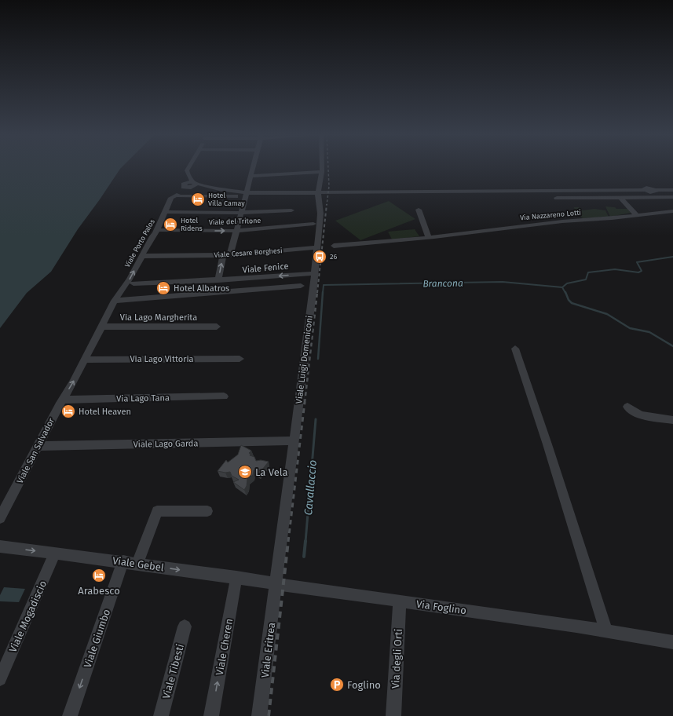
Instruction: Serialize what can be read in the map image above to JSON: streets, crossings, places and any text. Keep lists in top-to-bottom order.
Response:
{
  "streets": {
    "street": [
      "Via Nazzareno Lotti",
      "Viale del Tritone",
      "Viale Porto Palos",
      "Viale Cesare Borghesi",
      "Viale Fenice",
      "Via Lago Margherita",
      "Via Lago Vittoria",
      "Viale Luigi Domeniconi",
      "Via Lago Tana",
      "Viale Lago Garda",
      "Viale San Salvador",
      "Viale Gebel",
      "Via Foglino",
      "Viale Mogadiscio",
      "Viale Giumbo",
      "Viale Cheren",
      "Viale Eritrea",
      "Via degli Orti",
      "Viale Tibesti"
    ]
  },
  "crossings": [
    ["Viale del Tritone", "Viale Porto Palos"],
    ["Viale Porto Palos", "Viale Cesare Borghesi"],
    ["Viale Porto Palos", "Viale San Salvador"],
    ["Viale Cesare Borghesi", "Viale Luigi Domeniconi"],
    ["Viale Fenice", "Viale Luigi Domeniconi"],
    ["Via Lago Margherita", "Viale San Salvador"],
    ["Via Lago Vittoria", "Viale San Salvador"],
    ["Viale Luigi Domeniconi", "Viale Lago Garda"],
    ["Viale Luigi Domeniconi", "Viale Gebel"],
    ["Viale Luigi Domeniconi", "Via Foglino"],
    ["Viale Luigi Domeniconi", "Viale Eritrea"],
    ["Via Lago Tana", "Viale San Salvador"],
    ["Viale Lago Garda", "Viale San Salvador"],
    ["Viale Gebel", "Via Foglino"],
    ["Viale Gebel", "Viale Mogadiscio"],
    ["Viale Gebel", "Viale Giumbo"],
    ["Viale Gebel", "Viale Cheren"],
    ["Viale Gebel", "Viale Eritrea"],
    ["Via Foglino", "Viale Eritrea"],
    ["Via Foglino", "Via degli Orti"]
  ],
  "one_way": [
    "Viale Porto Palos",
    "Viale Gebel",
    "Viale Giumbo",
    "Viale Cheren"
  ],
  "water": ["Brancona", "Cavallaccio"],
  "places": {
    "hotel": [
      "Hotel Villa Camay",
      "Hotel Ridens",
      "Hotel Albatros",
      "Hotel Heaven",
      "Arabesco"
    ],
    "bus stop": ["26"],
    "school or university": ["La Vela"],
    "parking": ["Foglino"]
  }
}
